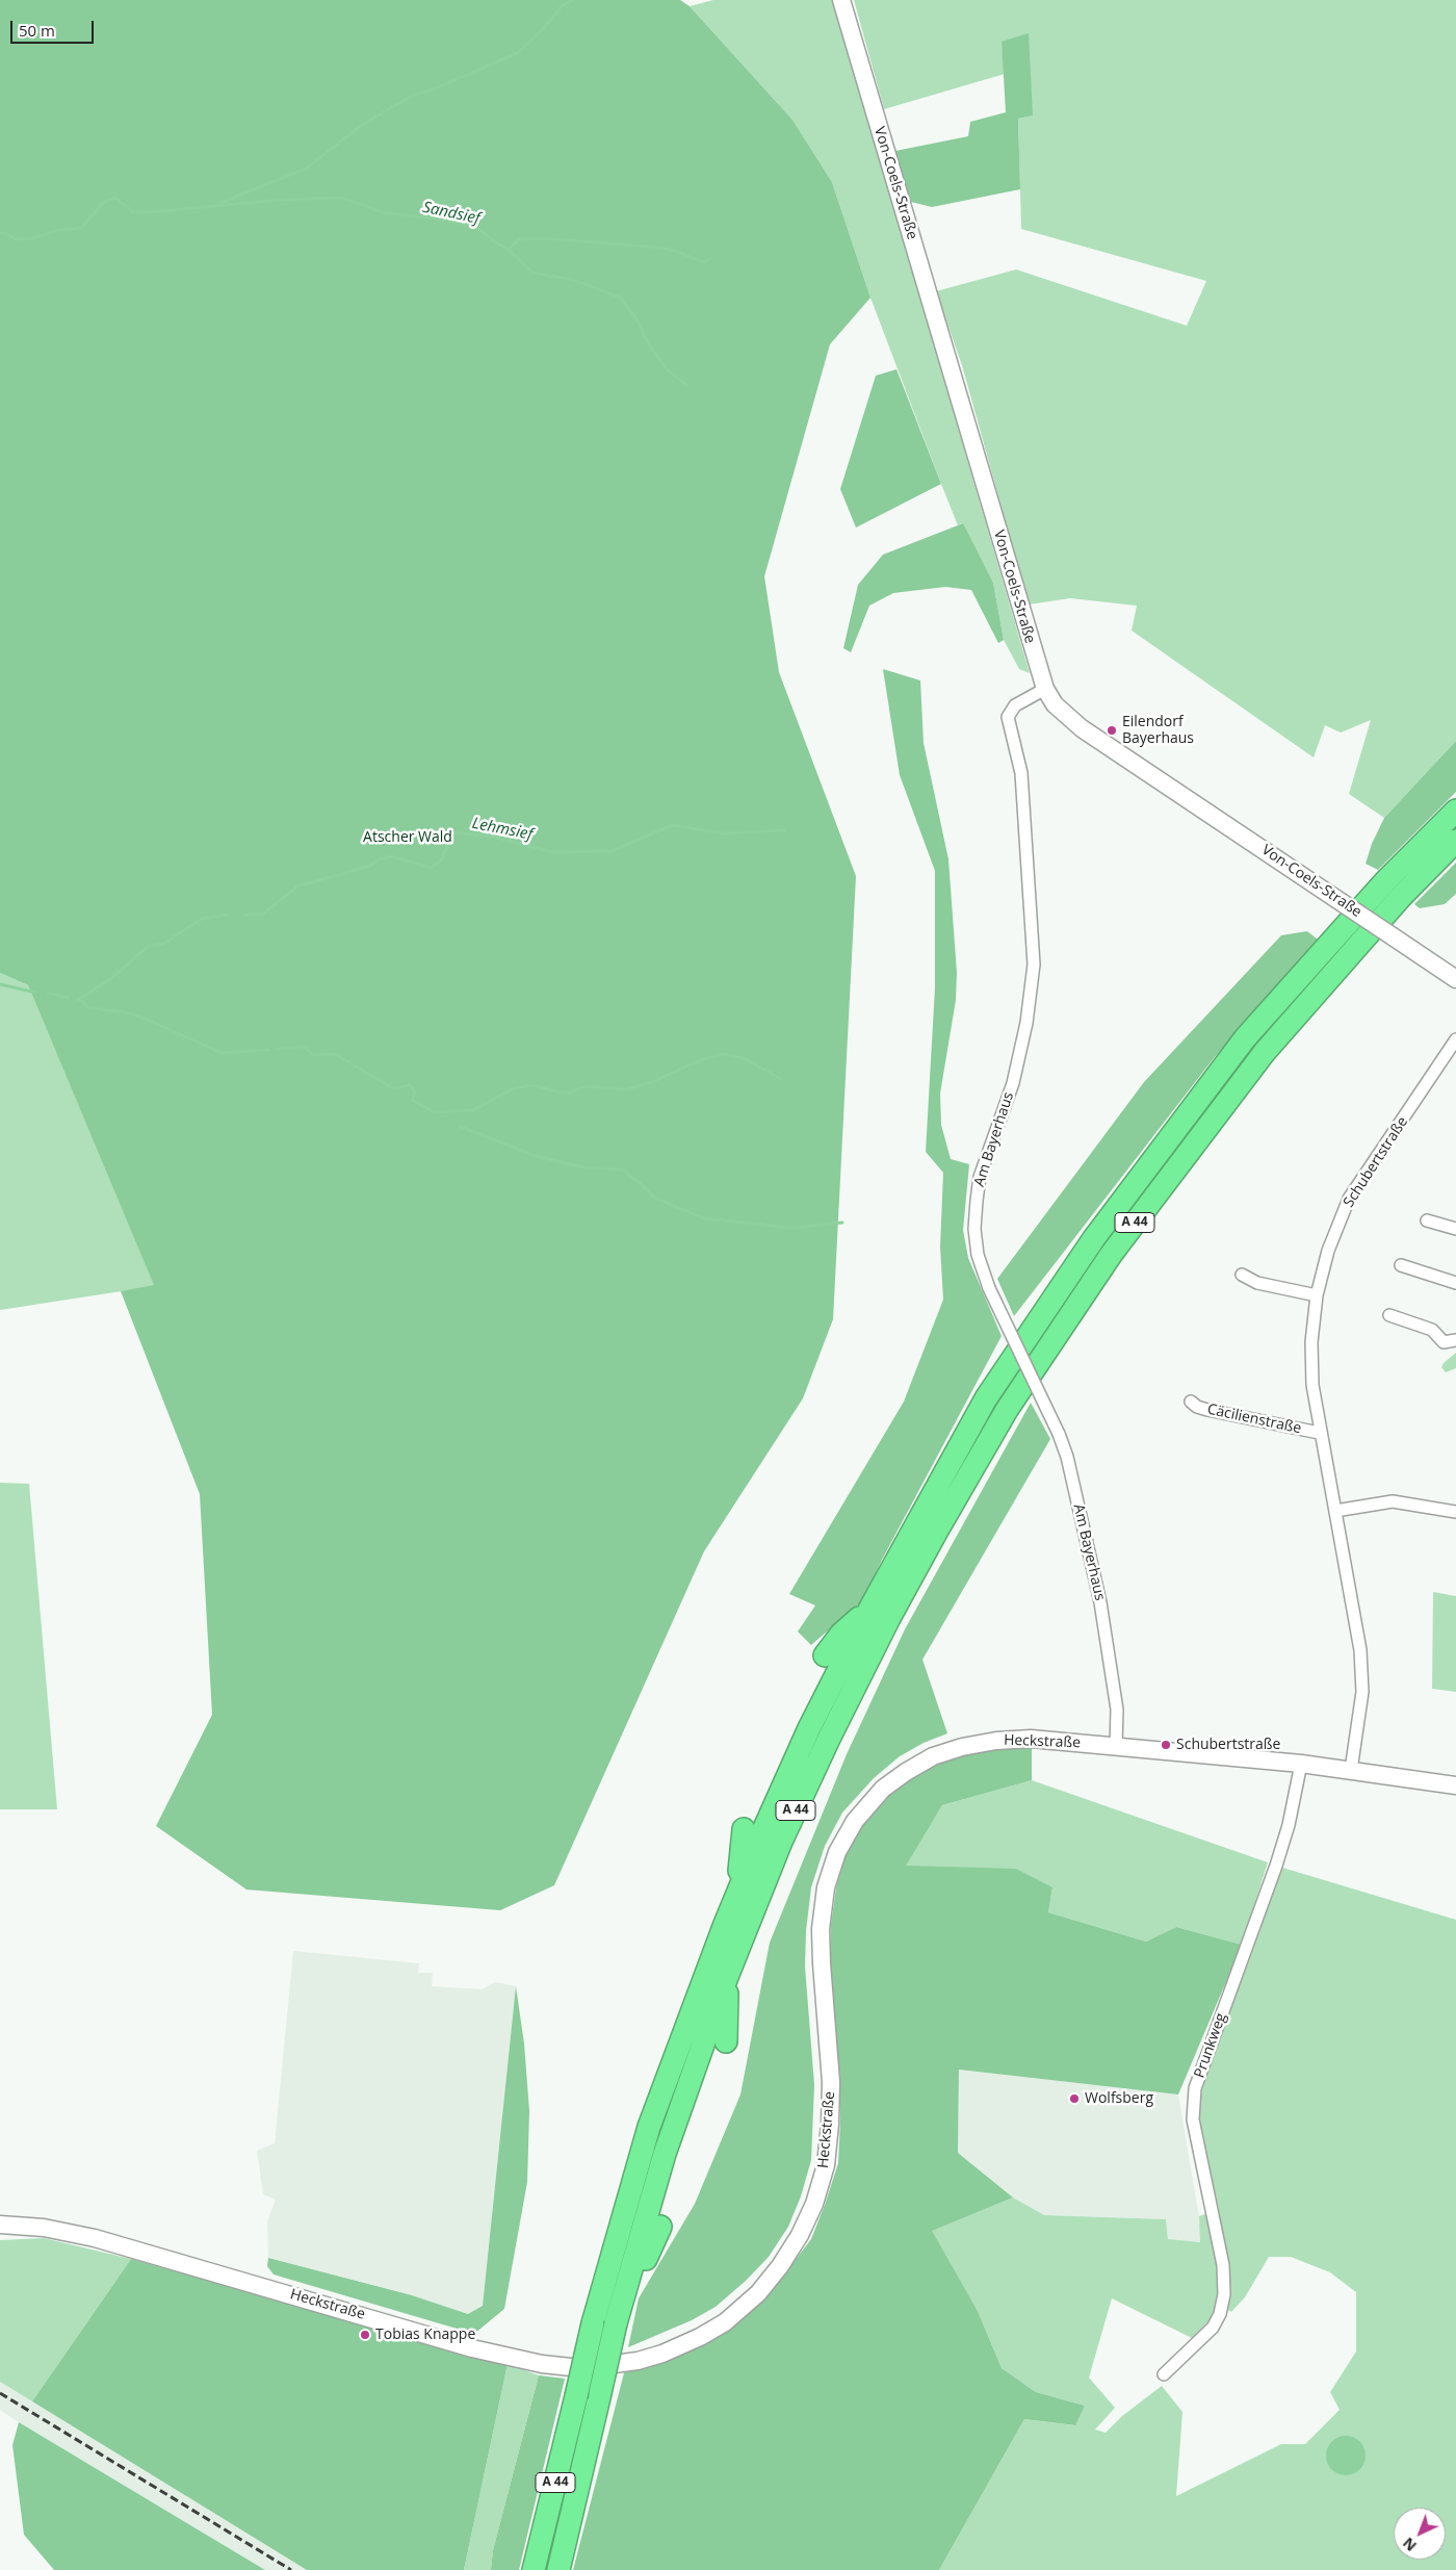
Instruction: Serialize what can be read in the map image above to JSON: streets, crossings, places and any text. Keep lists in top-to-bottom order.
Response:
{
  "streets": {
    "highway": ["A 44"],
    "main road": ["Von-Coels-Straße", "Heckstraße"],
    "street": [
      "Am Bayerhaus",
      "Schubertstraße",
      "Cäcilienstraße",
      "Prunkweg"
    ]
  },
  "crossings": [
    ["Von-Coels-Straße", "Am Bayerhaus"],
    ["Am Bayerhaus", "Heckstraße"],
    ["Schubertstraße", "Cäcilienstraße"],
    ["Schubertstraße", "Heckstraße"],
    ["Heckstraße", "Prunkweg"]
  ],
  "water": ["Sandsief", "Lehmsief"],
  "parks": ["Atscher Wald"],
  "places": [
    "Eilendorf Bayerhaus",
    "Schubertstraße",
    "Wolfsberg",
    "Tobias Knappe"
  ],
  "scale_bar": "50 m",
  "north": "bottom left"
}
